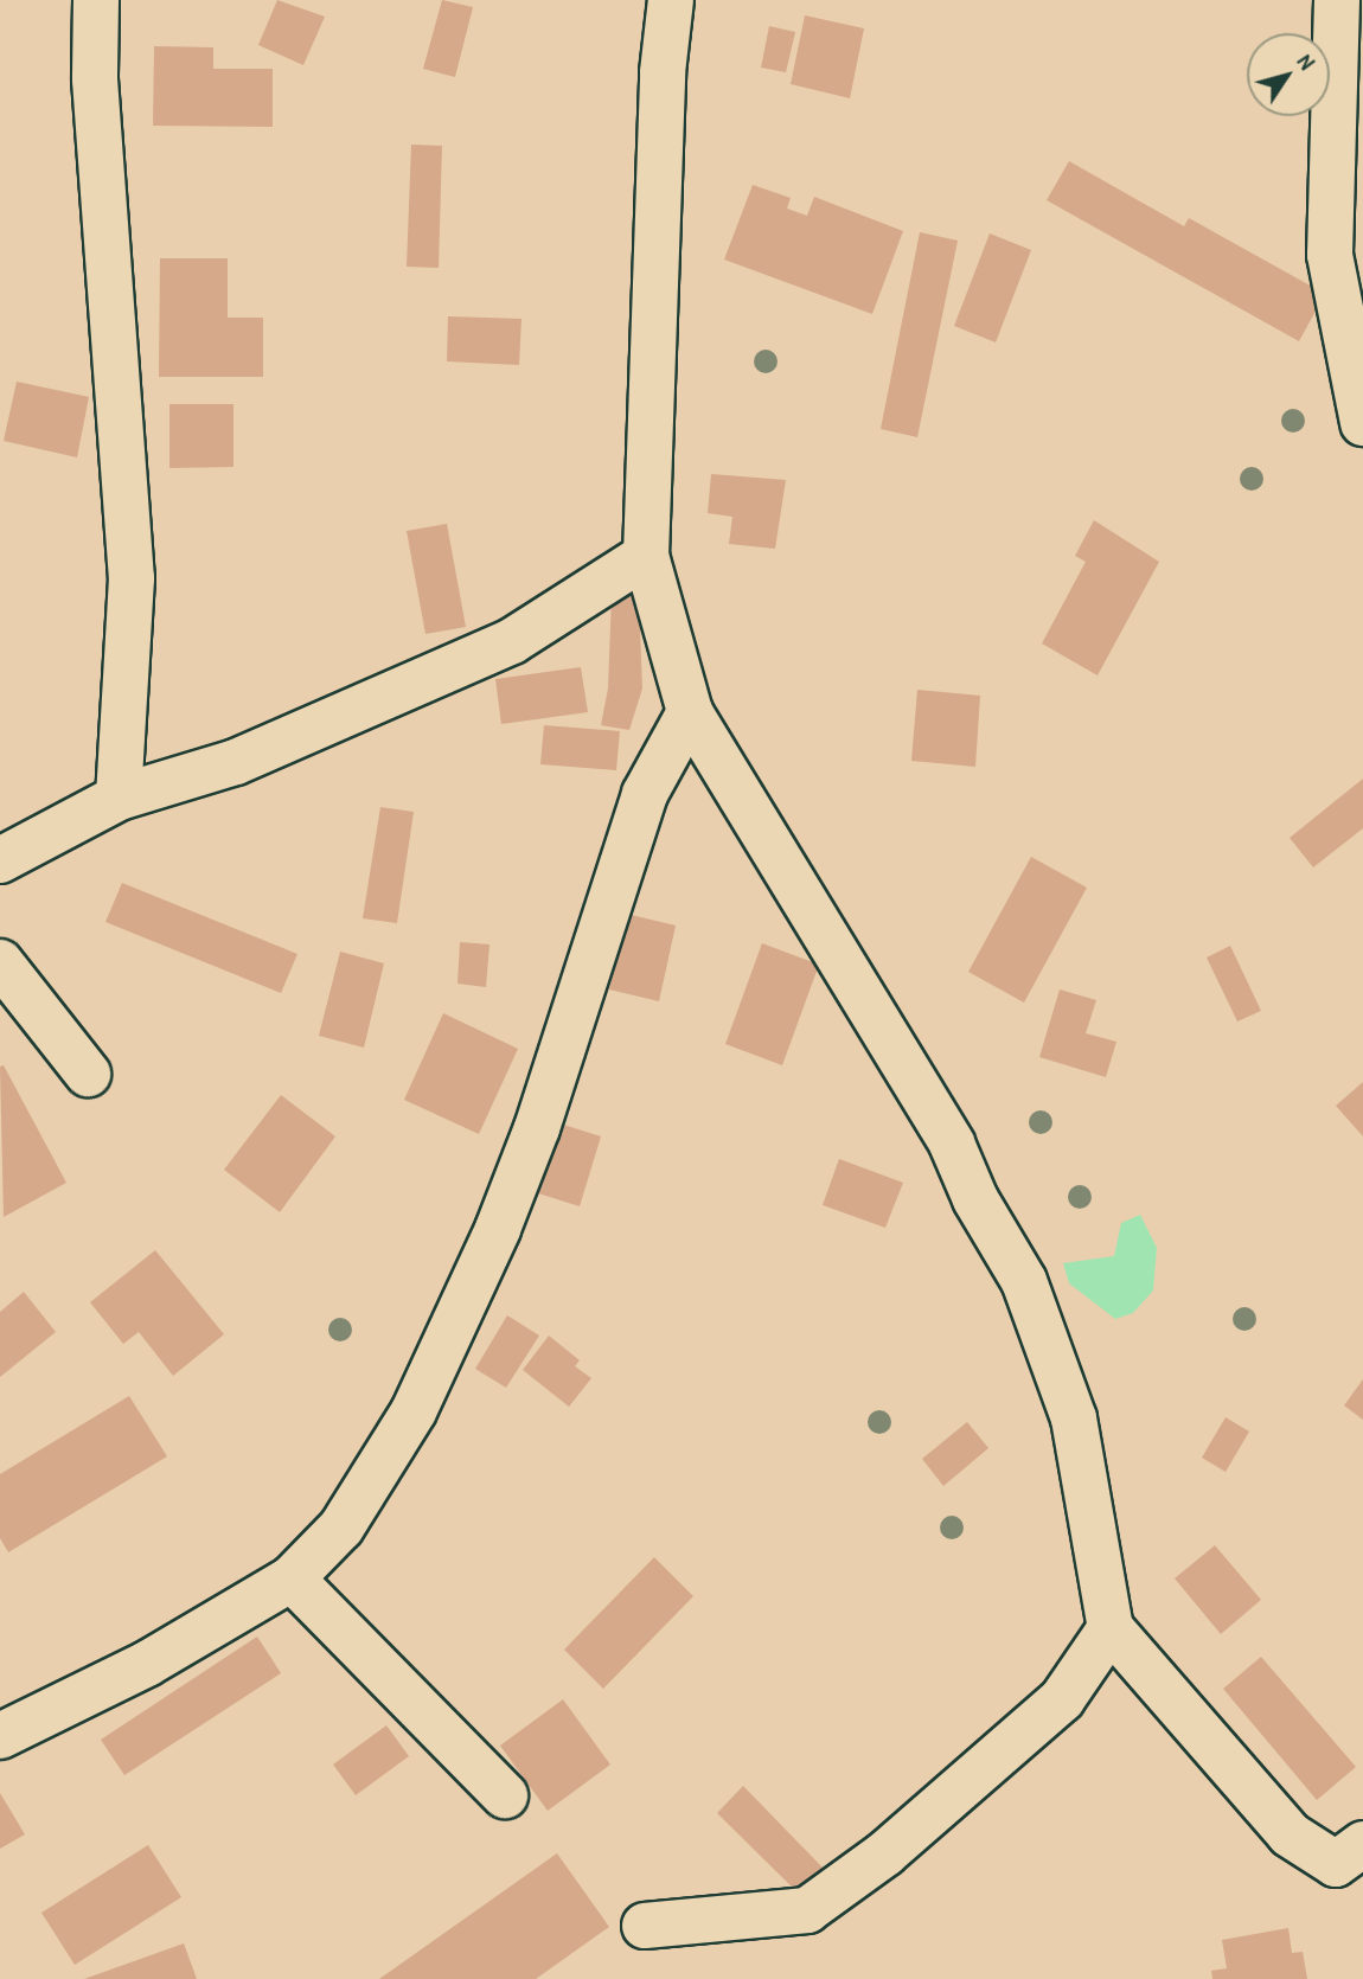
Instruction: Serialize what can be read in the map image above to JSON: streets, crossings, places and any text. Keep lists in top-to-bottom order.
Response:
{
  "north": "top right"
}
